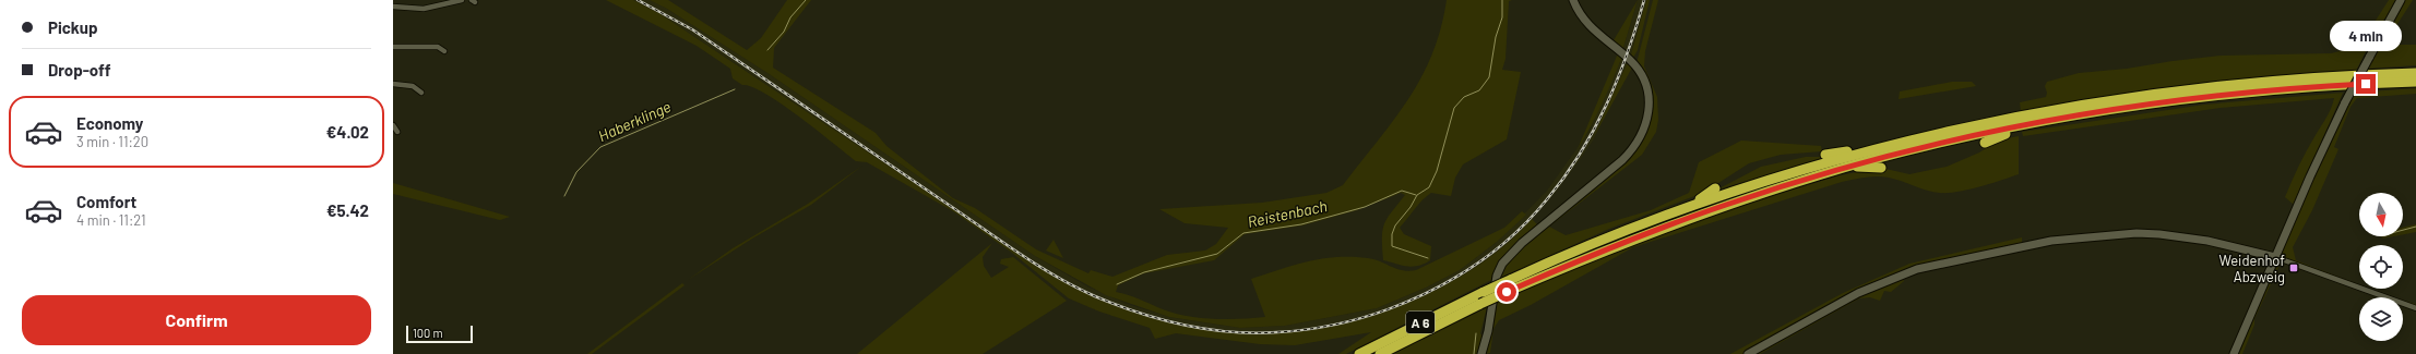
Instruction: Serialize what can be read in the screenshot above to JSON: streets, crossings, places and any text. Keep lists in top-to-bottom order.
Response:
{
  "streets": {
    "highway": ["A 6"]
  },
  "water": ["Haberklinge", "Reistenbach"],
  "places": {
    "transit": ["Weidenhof Abzweig"]
  },
  "scale_bar": "100 m",
  "north": "bottom",
  "page": {
    "banner": ["Pickup", "Drop-off"],
    "bubble": "4 min",
    "list": [
      {
        "name": "Economy",
        "note": "3 min · 11:20",
        "value": "€4.02"
      },
      {
        "name": "Comfort",
        "note": "4 min · 11:21",
        "value": "€5.42"
      }
    ],
    "buttons": "Confirm",
    "scale": "100 m"
  }
}
